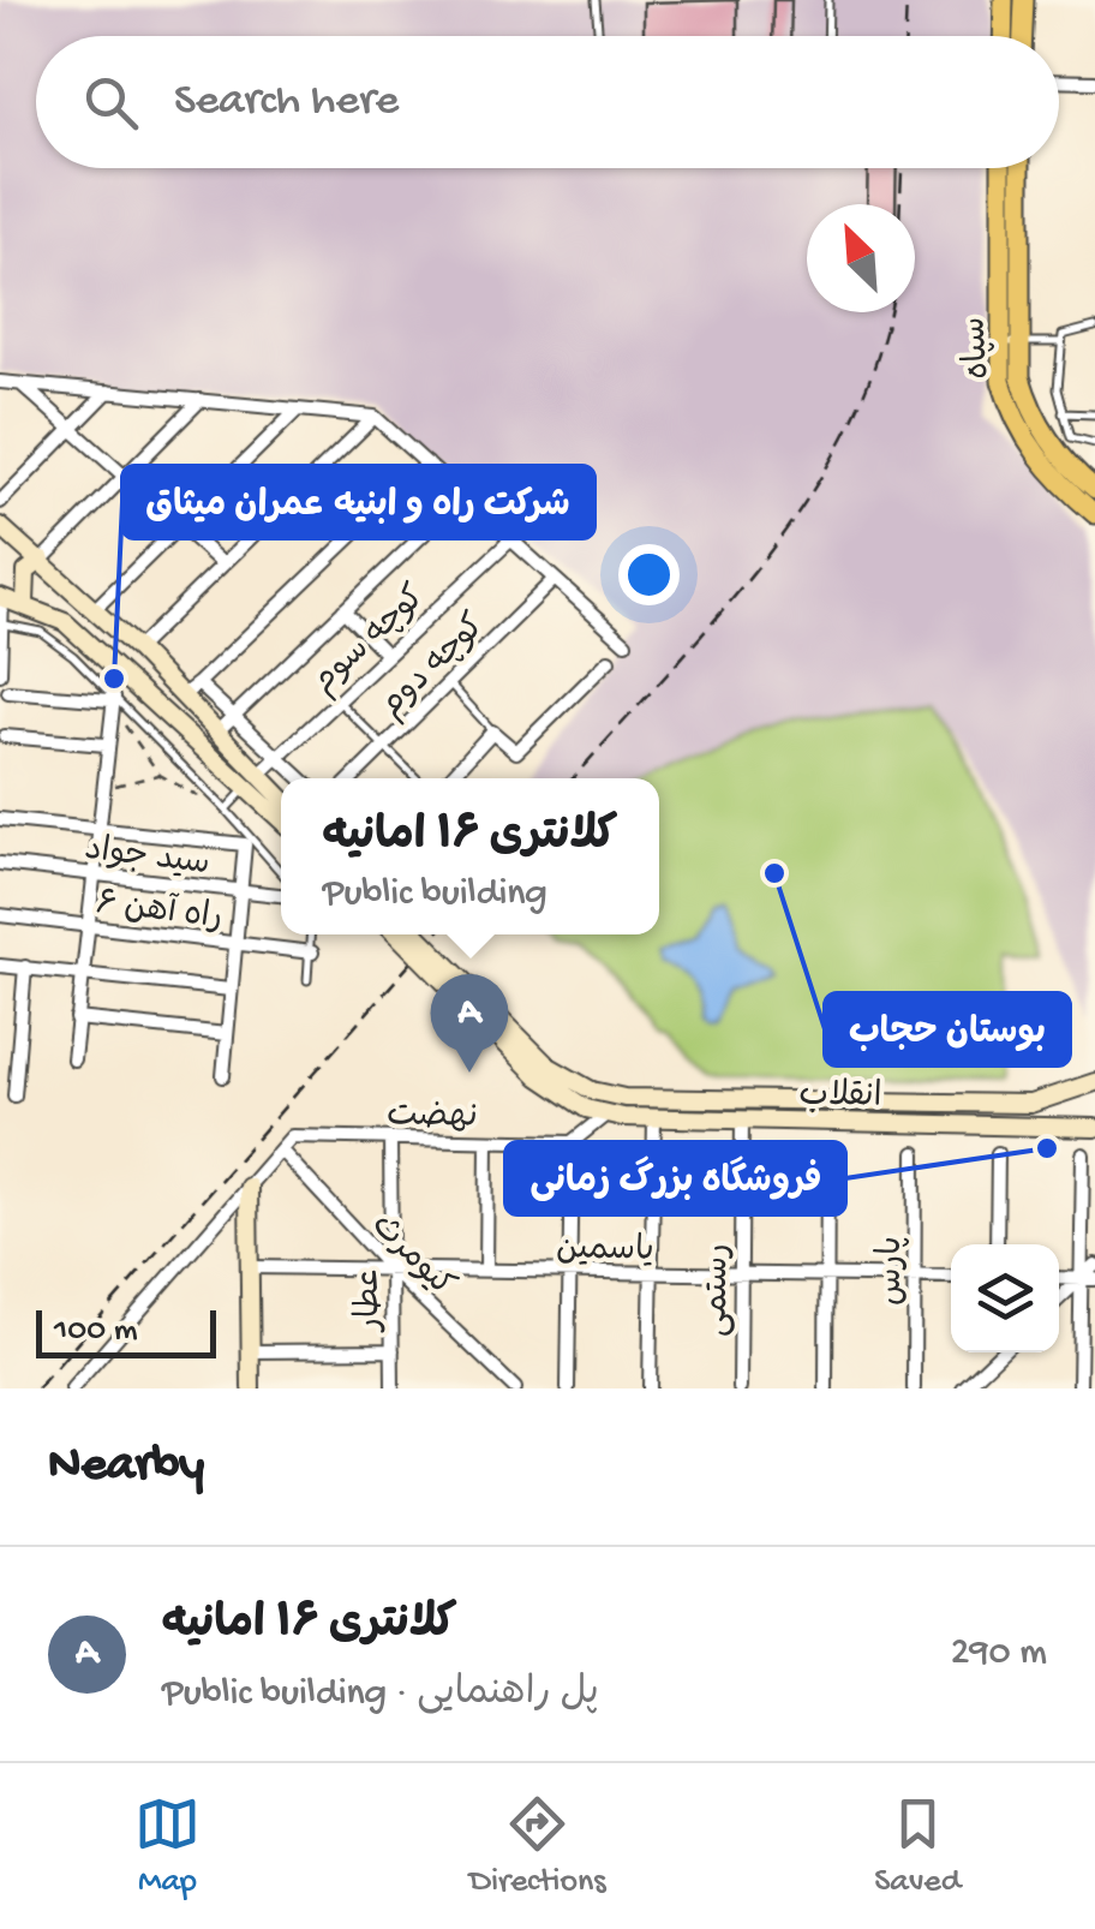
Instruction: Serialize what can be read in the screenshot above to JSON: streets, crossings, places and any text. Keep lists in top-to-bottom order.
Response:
{
  "streets": {
    "main road": ["سپاه", "انقلاب"],
    "street": [
      "کوچه سوم",
      "کوچه دوم",
      "سید جواد",
      "راه آهن ۶",
      "نهضت",
      "یاسمین",
      "کیومرث",
      "پارس",
      "رستمی",
      "عطار"
    ]
  },
  "crossings": [
    ["انقلاب", "رستمی"],
    ["نهضت", "کیومرث"],
    ["نهضت", "عطار"],
    ["یاسمین", "کیومرث"],
    ["یاسمین", "پارس"],
    ["یاسمین", "رستمی"],
    ["یاسمین", "عطار"],
    ["کیومرث", "عطار"]
  ],
  "places": ["شرکت راه و ابنیه عمران میثاق", "بوستان حجاب", "فروشگاه بزرگ زمانی"],
  "scale_bar": "100 m",
  "north": "top left",
  "page": {
    "search": "Search here",
    "popup": ["کلانتری ۱۶ امانیه", "Public building"],
    "pins": "A",
    "scale": "100 m",
    "heading": "Nearby",
    "list": [
      {
        "mark": "A",
        "name": "کلانتری ۱۶ امانیه",
        "note": "Public building · پل راهنمایی",
        "value": "290 m"
      }
    ],
    "nav": ["Map", "Directions", "Saved"]
  }
}
